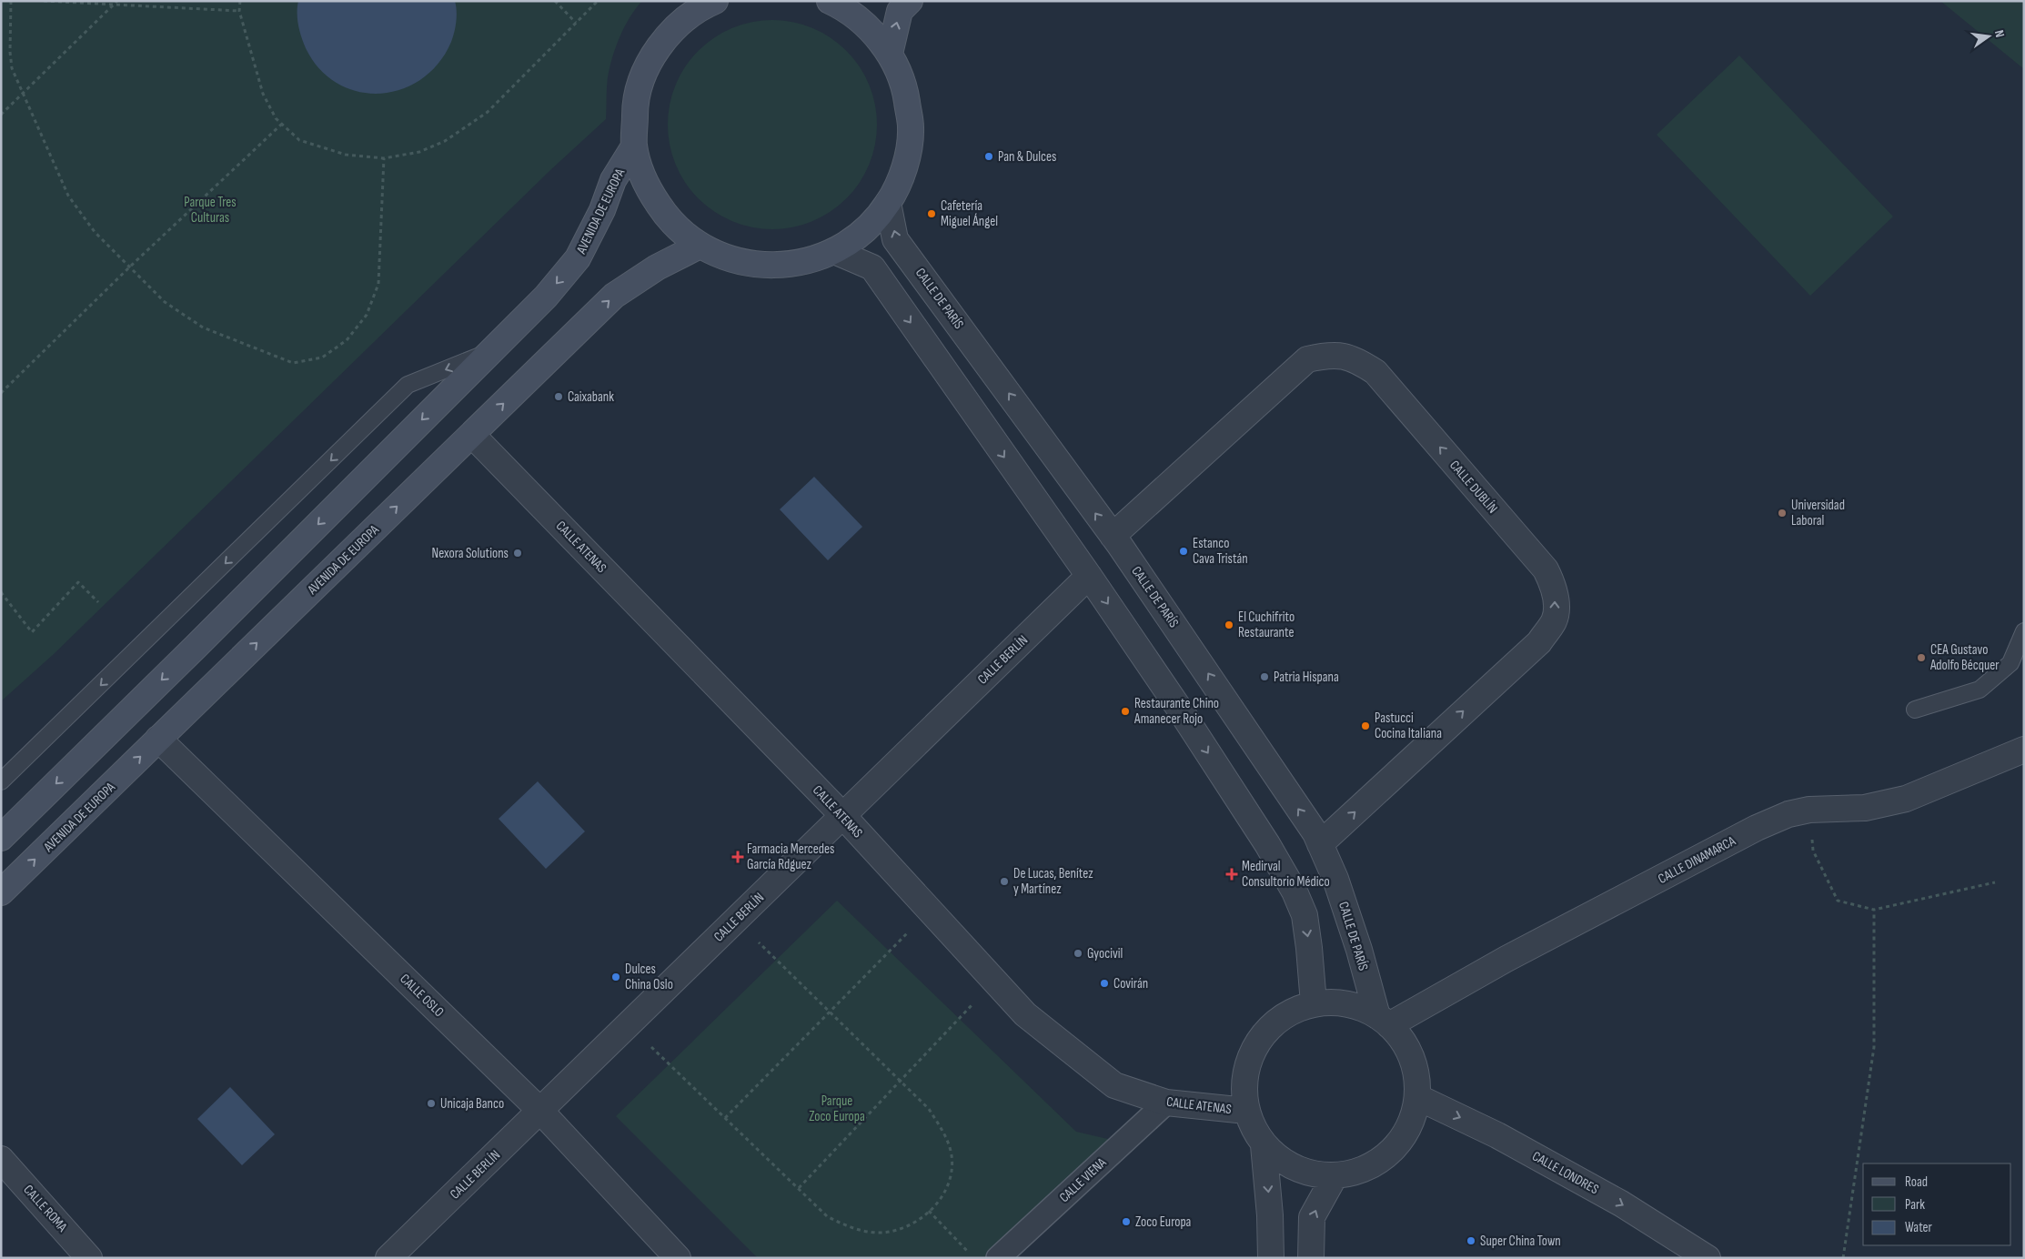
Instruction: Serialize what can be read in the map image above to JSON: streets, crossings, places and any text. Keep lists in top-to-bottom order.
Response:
{
  "streets": {
    "main road": ["AVENIDA DE EUROPA"],
    "street": [
      "CALLE DE PARÍS",
      "CALLE DUBLÍN",
      "CALLE ATENAS",
      "CALLE BERLÍN",
      "CALLE DINAMARCA",
      "CALLE OSLO",
      "CALLE LONDRES",
      "CALLE VIENA",
      "CALLE ROMA"
    ]
  },
  "crossings": [
    ["AVENIDA DE EUROPA", "CALLE DE PARÍS"],
    ["AVENIDA DE EUROPA", "CALLE ATENAS"],
    ["AVENIDA DE EUROPA", "CALLE OSLO"],
    ["CALLE DE PARÍS", "CALLE DUBLÍN"],
    ["CALLE DE PARÍS", "CALLE DINAMARCA"],
    ["CALLE ATENAS", "CALLE BERLÍN"],
    ["CALLE ATENAS", "CALLE VIENA"],
    ["CALLE BERLÍN", "CALLE OSLO"]
  ],
  "one_way": ["CALLE LONDRES"],
  "parks": ["Parque Tres Culturas", "Parque Zoco Europa"],
  "places": {
    "other": [
      "Pan & Dulces",
      "Cafetería Miguel Ángel",
      "Caixabank",
      "Universidad Laboral",
      "Estanco Cava Tristán",
      "Nexora Solutions",
      "El Cuchifrito Restaurante",
      "CEA Gustavo Adolfo Bécquer",
      "Patria Hispana",
      "Restaurante Chino Amanecer Rojo",
      "Pastucci Cocina Italiana",
      "De Lucas, Benítez y Martínez",
      "Gyocivil",
      "Dulces China Oslo",
      "Covirán",
      "Unicaja Banco",
      "Zoco Europa",
      "Super China Town"
    ],
    "health": ["Farmacia Mercedes García Rdguez", "Medirval Consultorio Médico"]
  },
  "legend": ["Road", "Park", "Water"],
  "north": "right"
}
